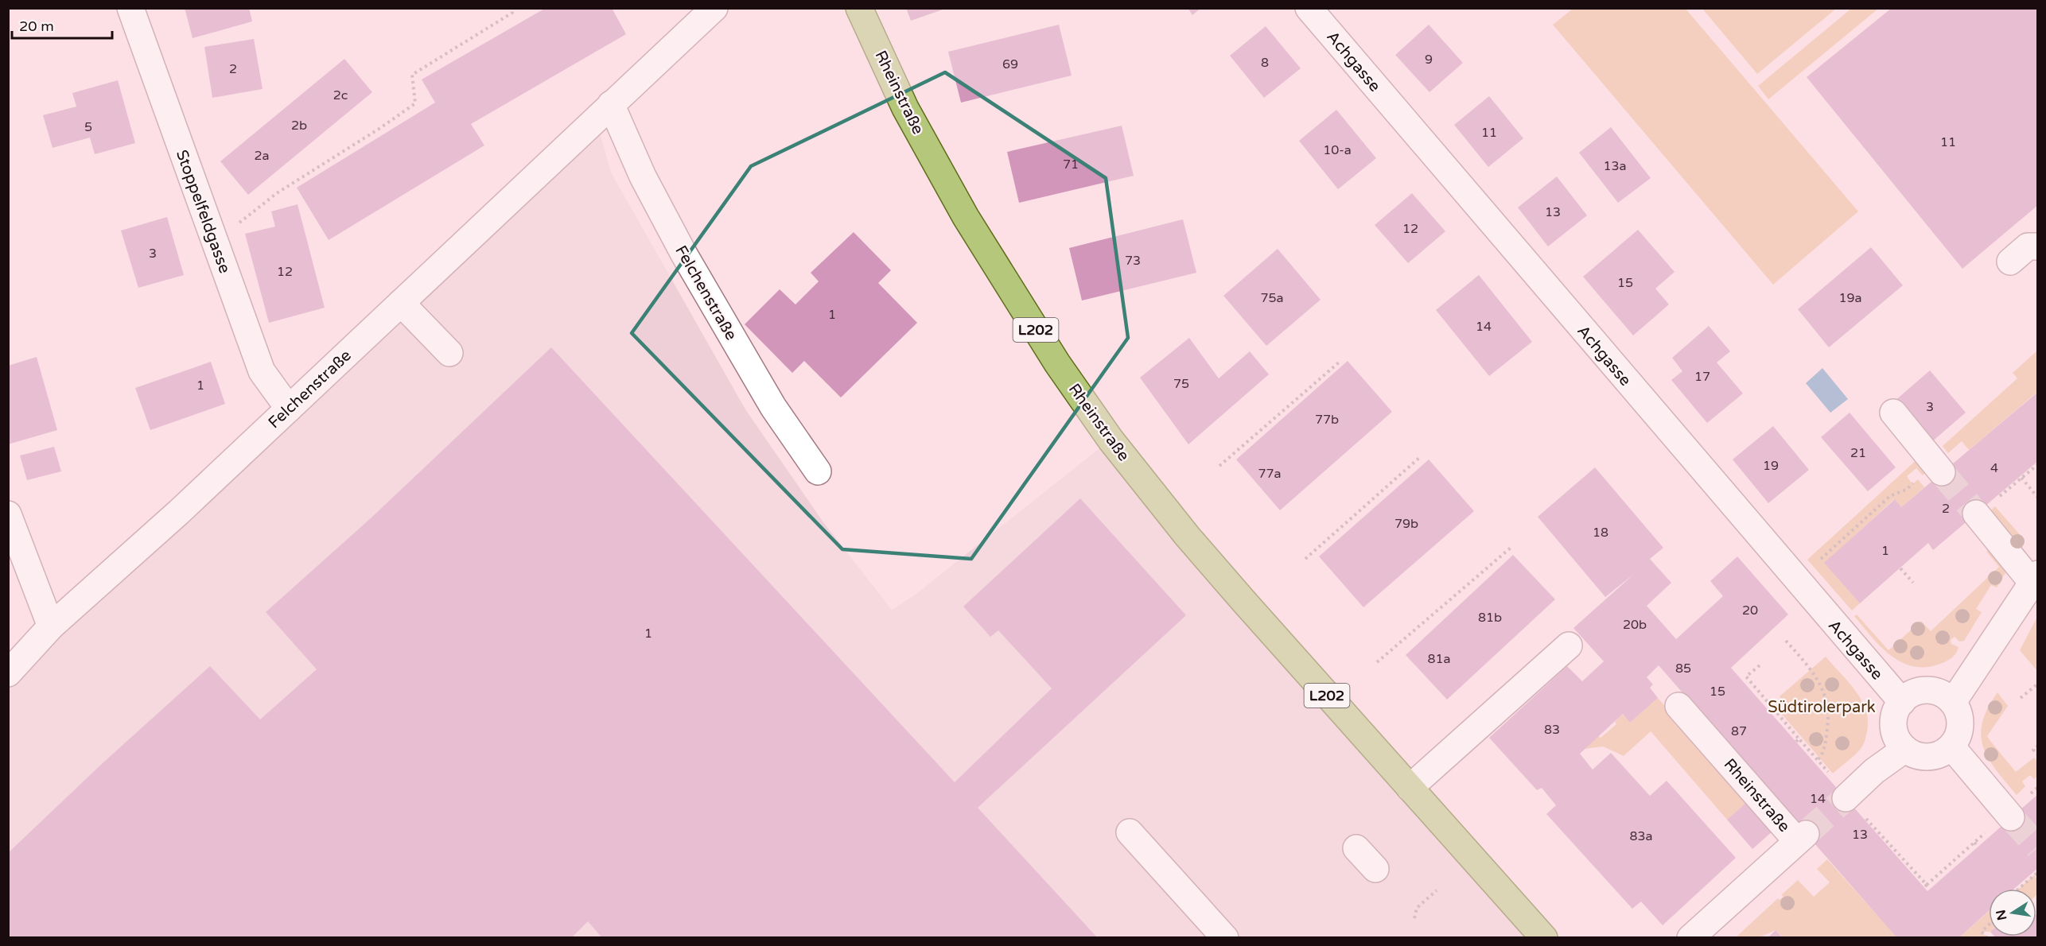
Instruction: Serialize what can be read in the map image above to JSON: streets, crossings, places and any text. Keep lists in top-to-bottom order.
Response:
{
  "streets": {
    "main road": ["Rheinstraße", "L202"],
    "street": ["Achgasse", "Stoppelfeldgasse", "Felchenstraße"]
  },
  "crossings": [
    ["Stoppelfeldgasse", "Felchenstraße"]
  ],
  "parks": ["Südtirolerpark"],
  "house_numbers": [
    "9",
    "8",
    "69",
    "2",
    "2c",
    "2b",
    "5",
    "11",
    "11",
    "10-a",
    "2a",
    "71",
    "13a",
    "13",
    "12",
    "3",
    "73",
    "12",
    "15",
    "75a",
    "19a",
    "1",
    "14",
    "17",
    "75",
    "1",
    "3",
    "77b",
    "21",
    "19",
    "4",
    "77a",
    "2",
    "79b",
    "18",
    "1",
    "20",
    "81b",
    "20b",
    "1",
    "81a",
    "85",
    "15",
    "83",
    "87",
    "14",
    "13",
    "83a"
  ],
  "scale_bar": "20 m",
  "north": "left"
}
